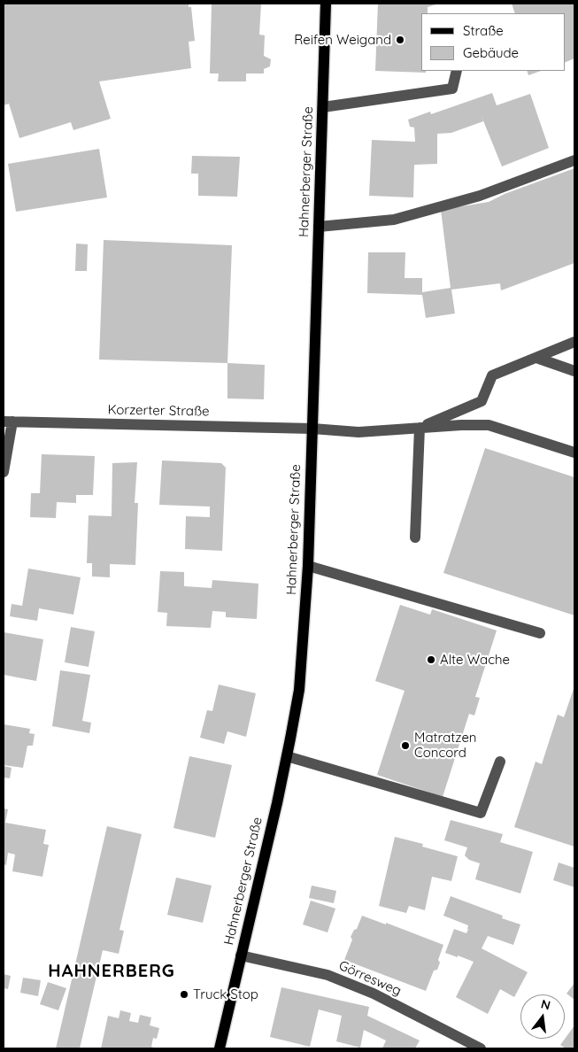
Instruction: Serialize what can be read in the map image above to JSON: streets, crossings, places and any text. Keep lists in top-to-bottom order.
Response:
{
  "streets": {
    "main road": ["Hahnerberger Straße"],
    "street": ["Korzerter Straße", "Görresweg"]
  },
  "crossings": [
    ["Hahnerberger Straße", "Korzerter Straße"],
    ["Hahnerberger Straße", "Görresweg"]
  ],
  "districts": ["HAHNERBERG"],
  "places": [
    "Reifen Weigand",
    "Alte Wache",
    "Matratzen Concord",
    "Truck Stop"
  ],
  "legend": ["Straße", "Gebäude"],
  "north": "top"
}
